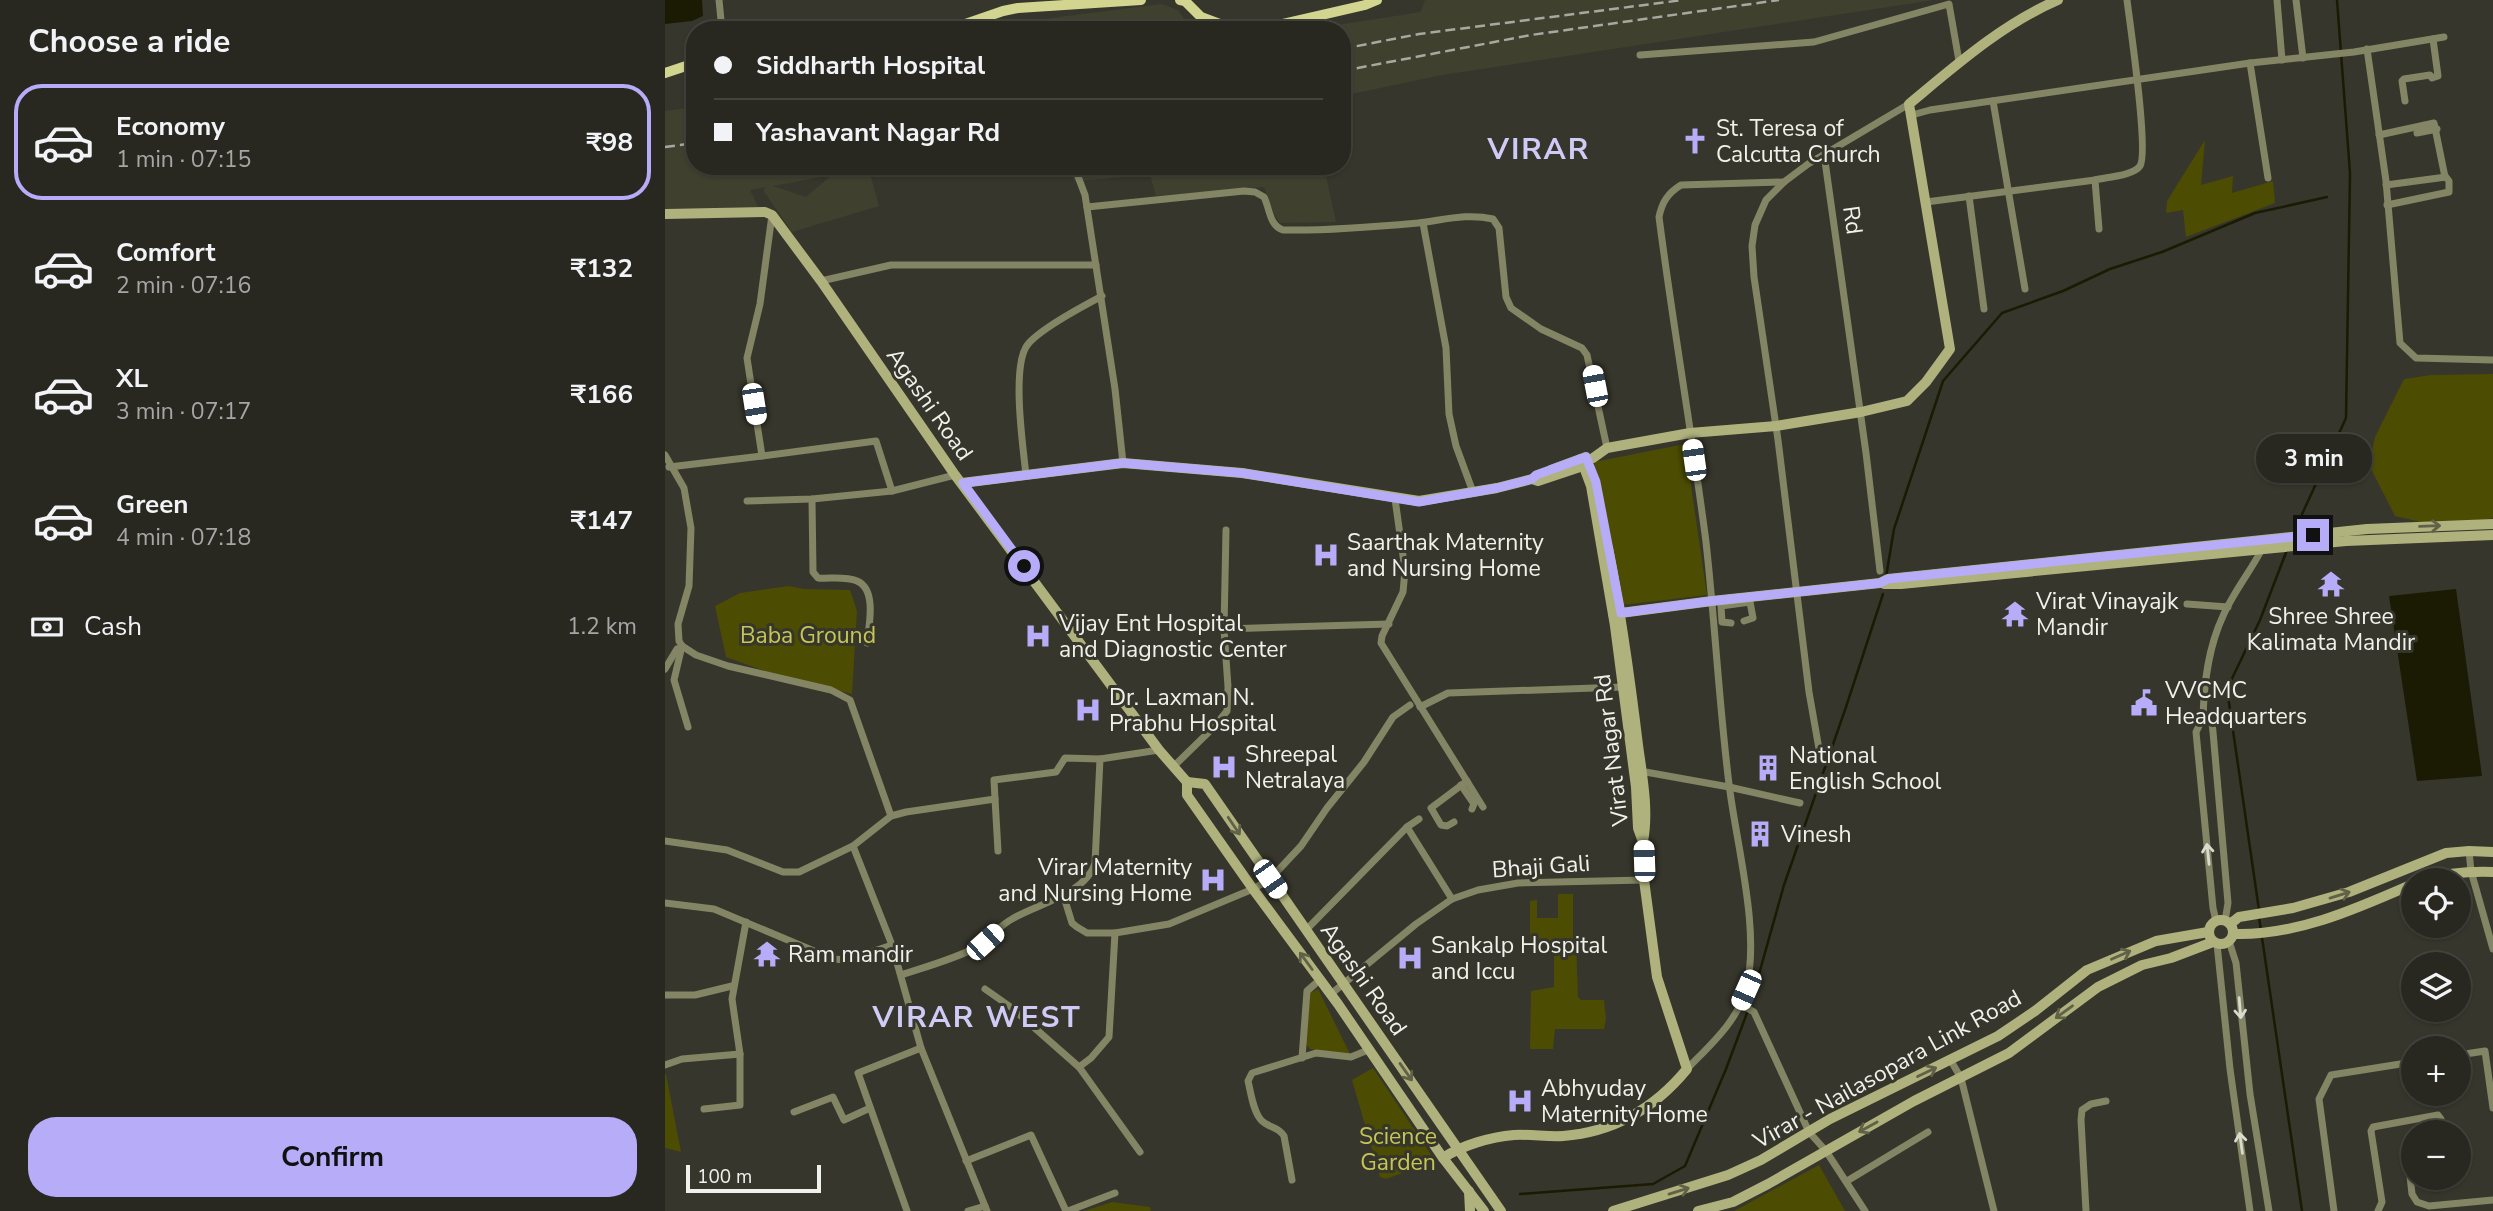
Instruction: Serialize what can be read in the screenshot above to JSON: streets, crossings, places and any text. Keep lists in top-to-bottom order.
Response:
{
  "streets": {
    "street": [
      "Rd",
      "Agashi Road",
      "Virat Nagar Rd",
      "Bhaji Gali",
      "Virar - Nailasopara Link Road"
    ]
  },
  "crossings": [
    ["Agashi Road", "Bhaji Gali"],
    ["Virat Nagar Rd", "Bhaji Gali"]
  ],
  "districts": ["VIRAR", "VIRAR WEST"],
  "parks": ["Baba Ground", "Science Garden"],
  "places": {
    "church": ["St. Teresa of Calcutta Church"],
    "hospital": [
      "Saarthak Maternity and Nursing Home",
      "Vijay Ent Hospital and Diagnostic Center",
      "Dr. Laxman N. Prabhu Hospital",
      "Shreepal Netralaya",
      "Virar Maternity and Nursing Home",
      "Sankalp Hospital and Iccu",
      "Abhyuday Maternity Home"
    ],
    "temple": ["Shree Shree Kalimata Mandir", "Virat Vinayajk Mandir", "Ram mandir"],
    "public building": ["VVCMC Headquarters"],
    "building": ["National English School", "Vinesh"]
  },
  "scale_bar": "100 m",
  "page": {
    "heading": "Choose a ride",
    "banner": ["Siddharth Hospital", "Yashavant Nagar Rd"],
    "list": [
      {
        "name": "Economy",
        "note": "1 min · 07:15",
        "value": "₹98"
      },
      {
        "name": "Comfort",
        "note": "2 min · 07:16",
        "value": "₹132"
      },
      {
        "name": "XL",
        "note": "3 min · 07:17",
        "value": "₹166"
      },
      {
        "name": "Green",
        "note": "4 min · 07:18",
        "value": "₹147"
      }
    ],
    "bubble": "3 min",
    "pay": ["Cash", "1.2 km"],
    "map_buttons": ["+", "−"],
    "buttons": "Confirm",
    "scale": "100 m"
  }
}
